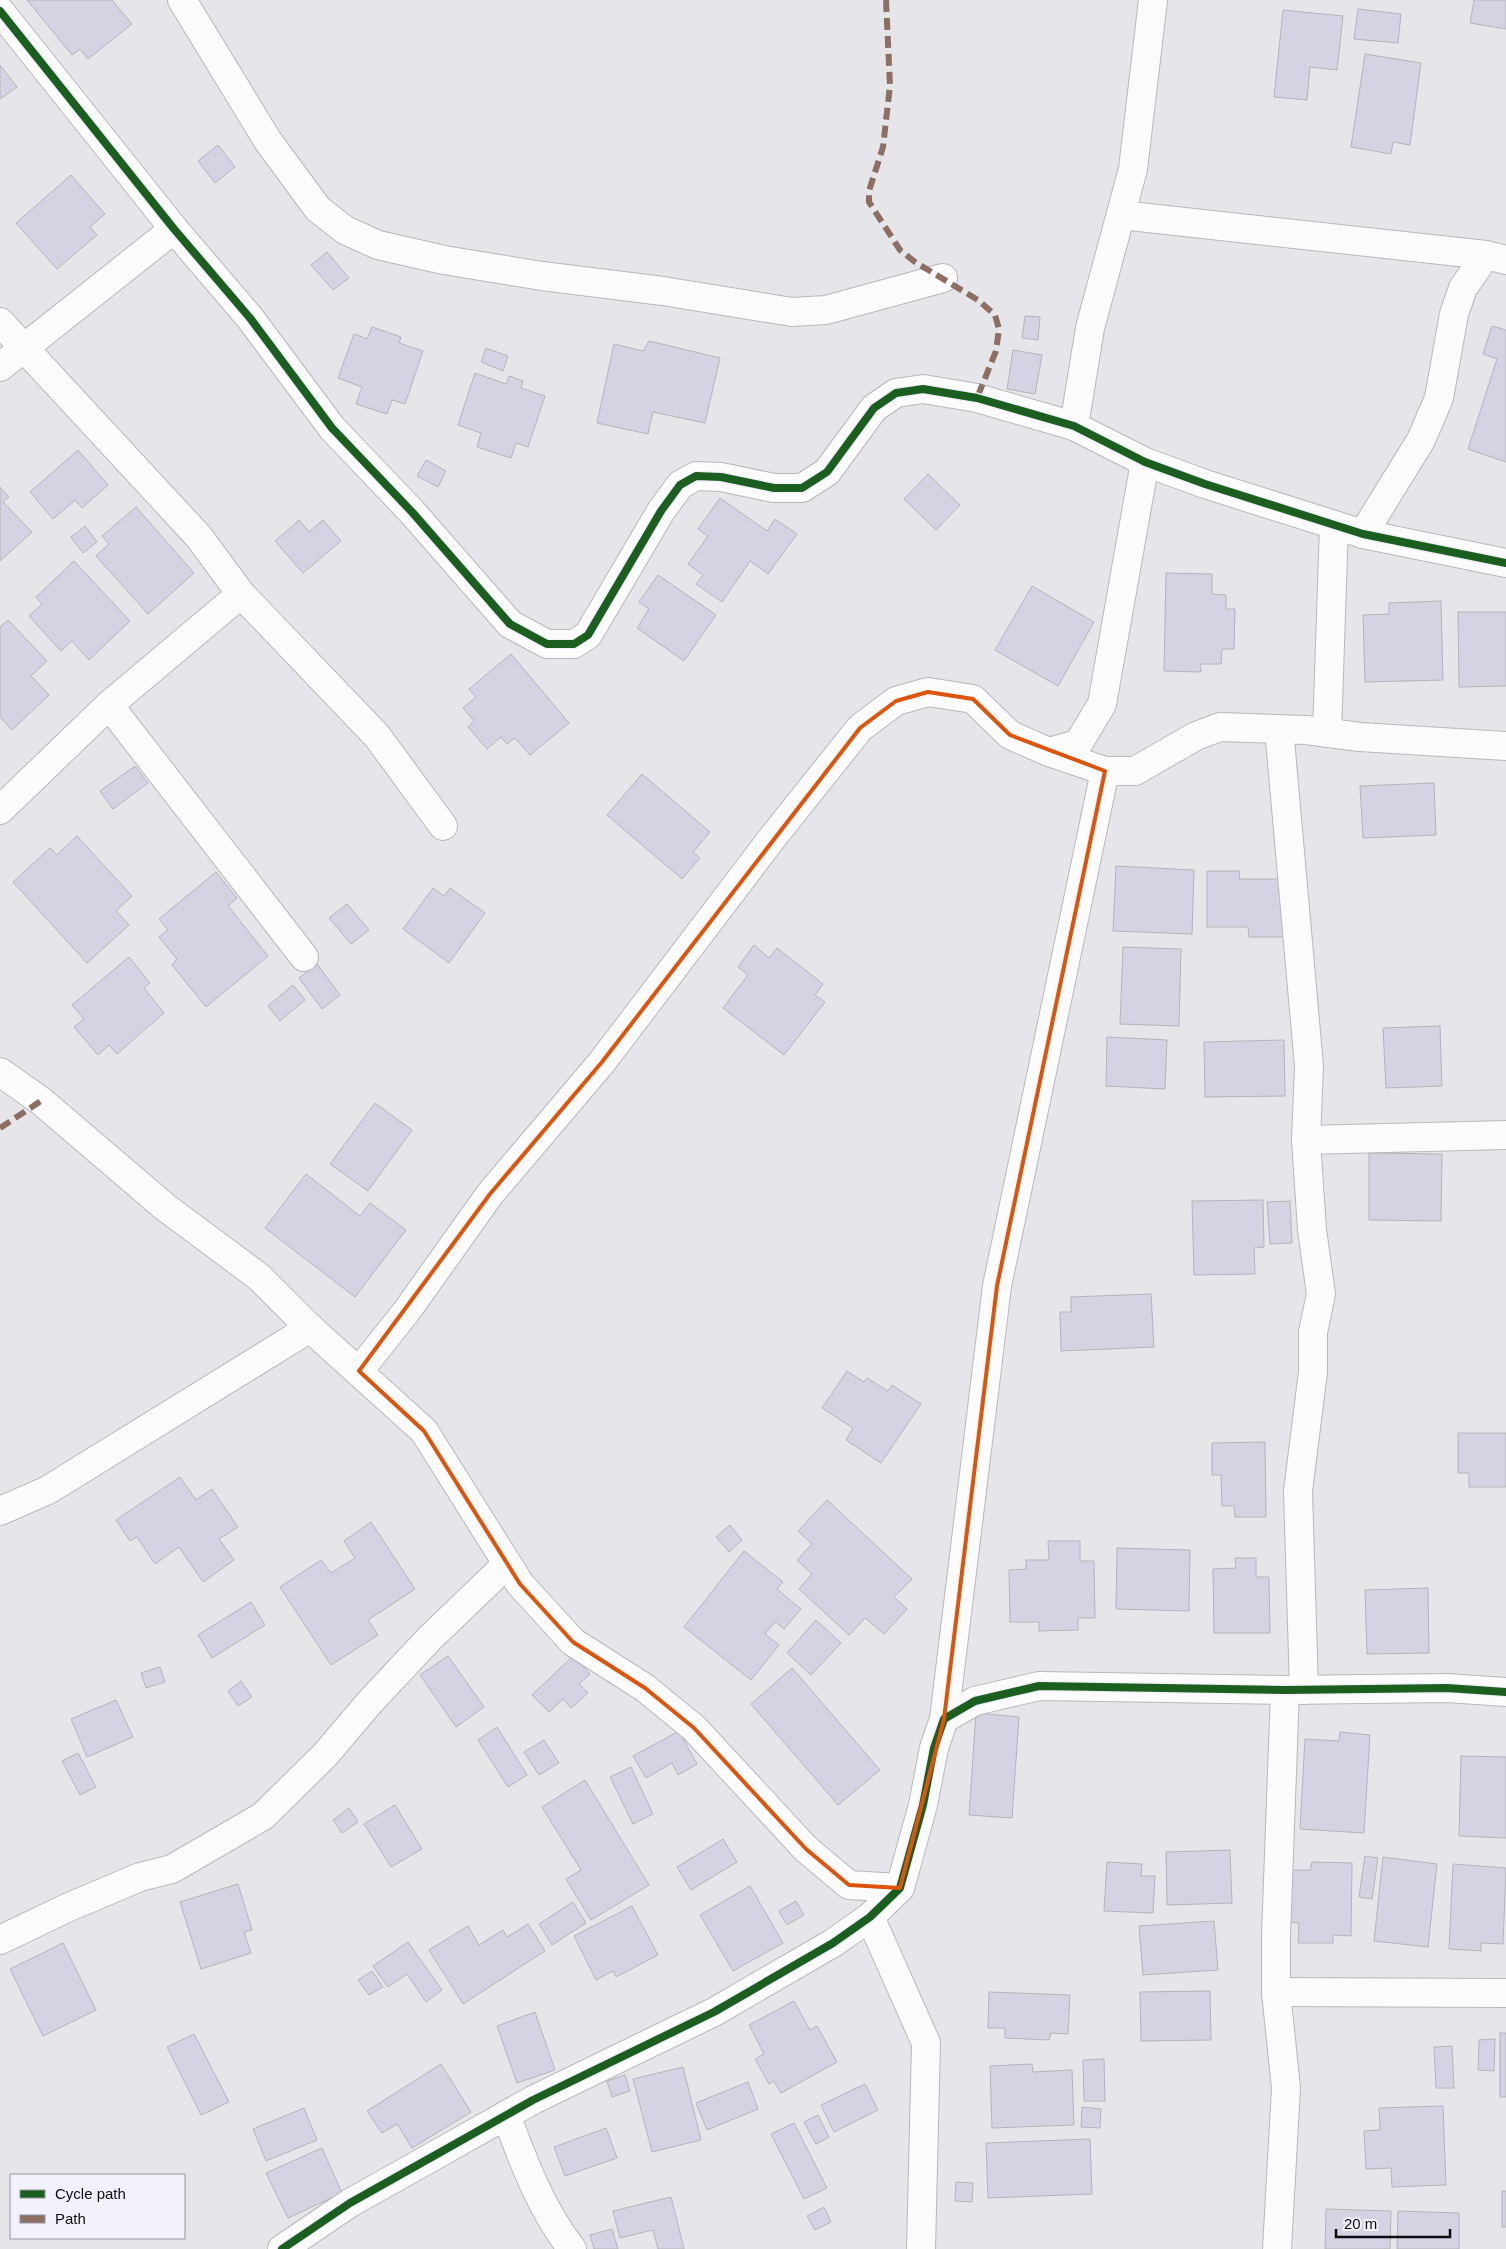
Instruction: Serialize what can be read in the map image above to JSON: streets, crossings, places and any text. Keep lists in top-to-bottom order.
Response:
{
  "legend": ["Cycle path", "Path"],
  "scale_bar": "20 m"
}
